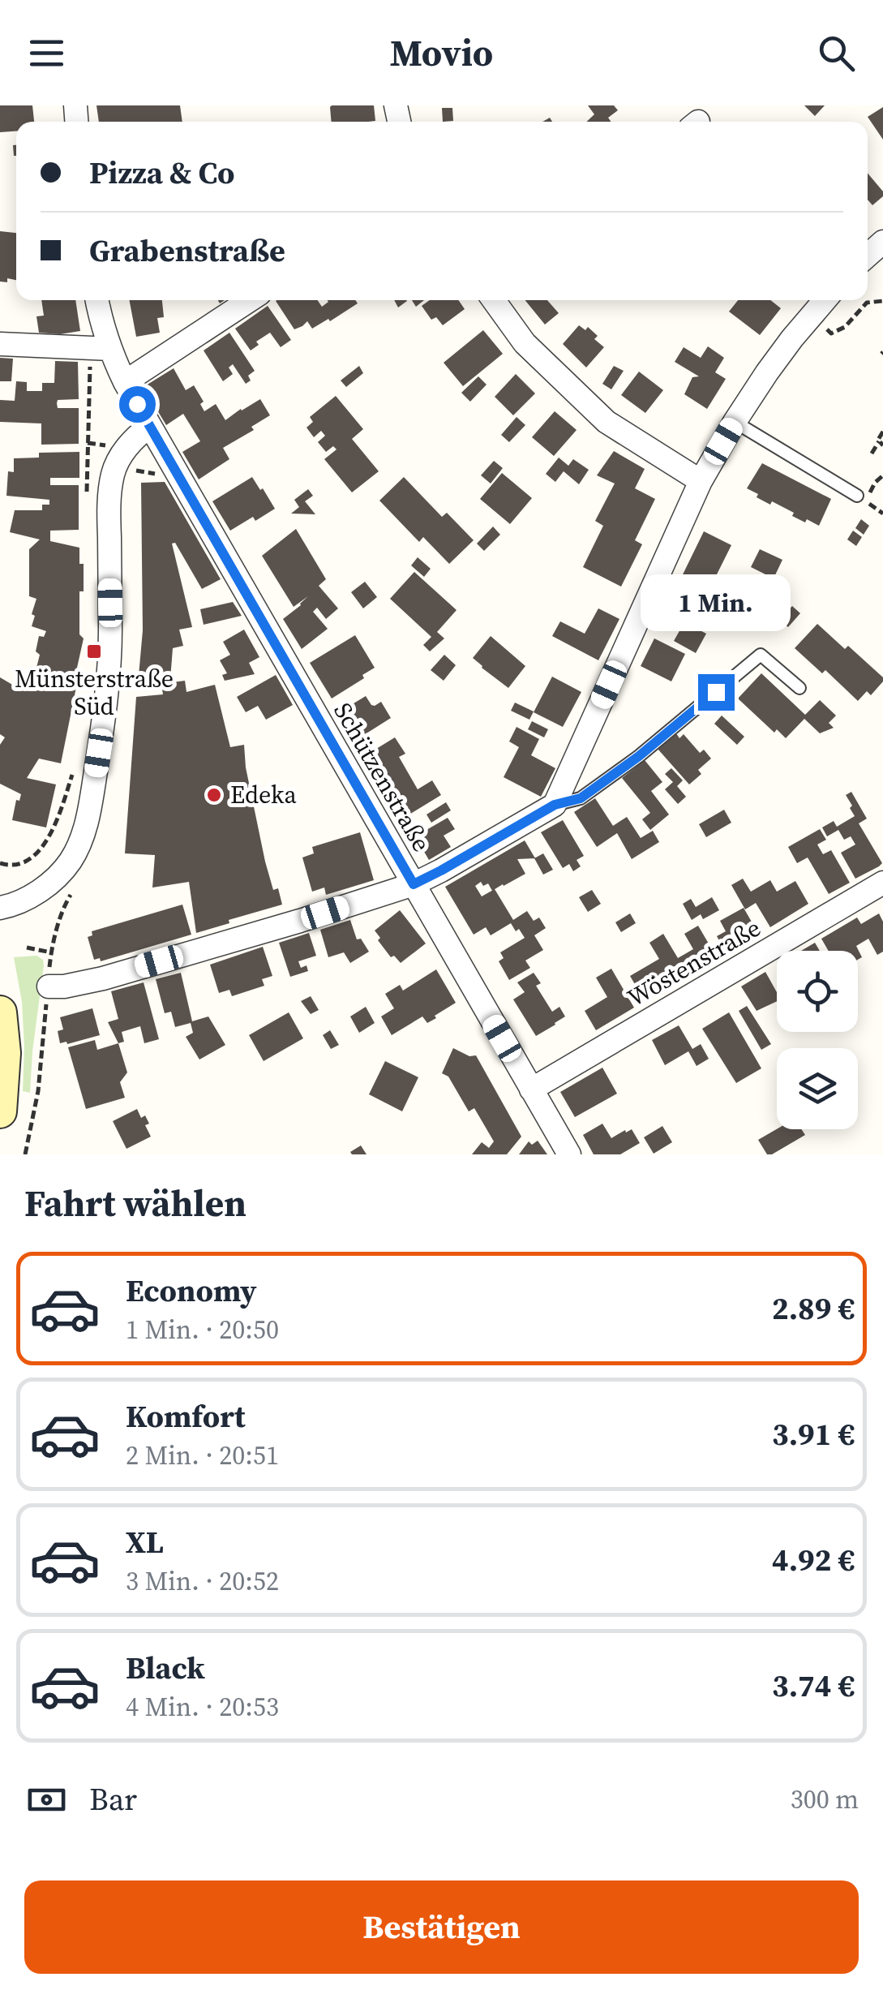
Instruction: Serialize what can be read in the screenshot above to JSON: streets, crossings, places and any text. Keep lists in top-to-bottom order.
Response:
{
  "streets": {
    "street": ["Schützenstraße", "Wöstenstraße"]
  },
  "crossings": [
    ["Schützenstraße", "Wöstenstraße"]
  ],
  "places": {
    "transit": ["Münsterstraße Süd"],
    "other": ["Edeka"]
  },
  "page": {
    "header": "Movio",
    "banner": ["Pizza & Co", "Grabenstraße"],
    "bubble": "1 Min.",
    "heading": "Fahrt wählen",
    "list": [
      {
        "name": "Economy",
        "note": "1 Min. · 20:50",
        "value": "2.89 €"
      },
      {
        "name": "Komfort",
        "note": "2 Min. · 20:51",
        "value": "3.91 €"
      },
      {
        "name": "XL",
        "note": "3 Min. · 20:52",
        "value": "4.92 €"
      },
      {
        "name": "Black",
        "note": "4 Min. · 20:53",
        "value": "3.74 €"
      }
    ],
    "pay": ["Bar", "300 m"],
    "buttons": "Bestätigen"
  }
}
